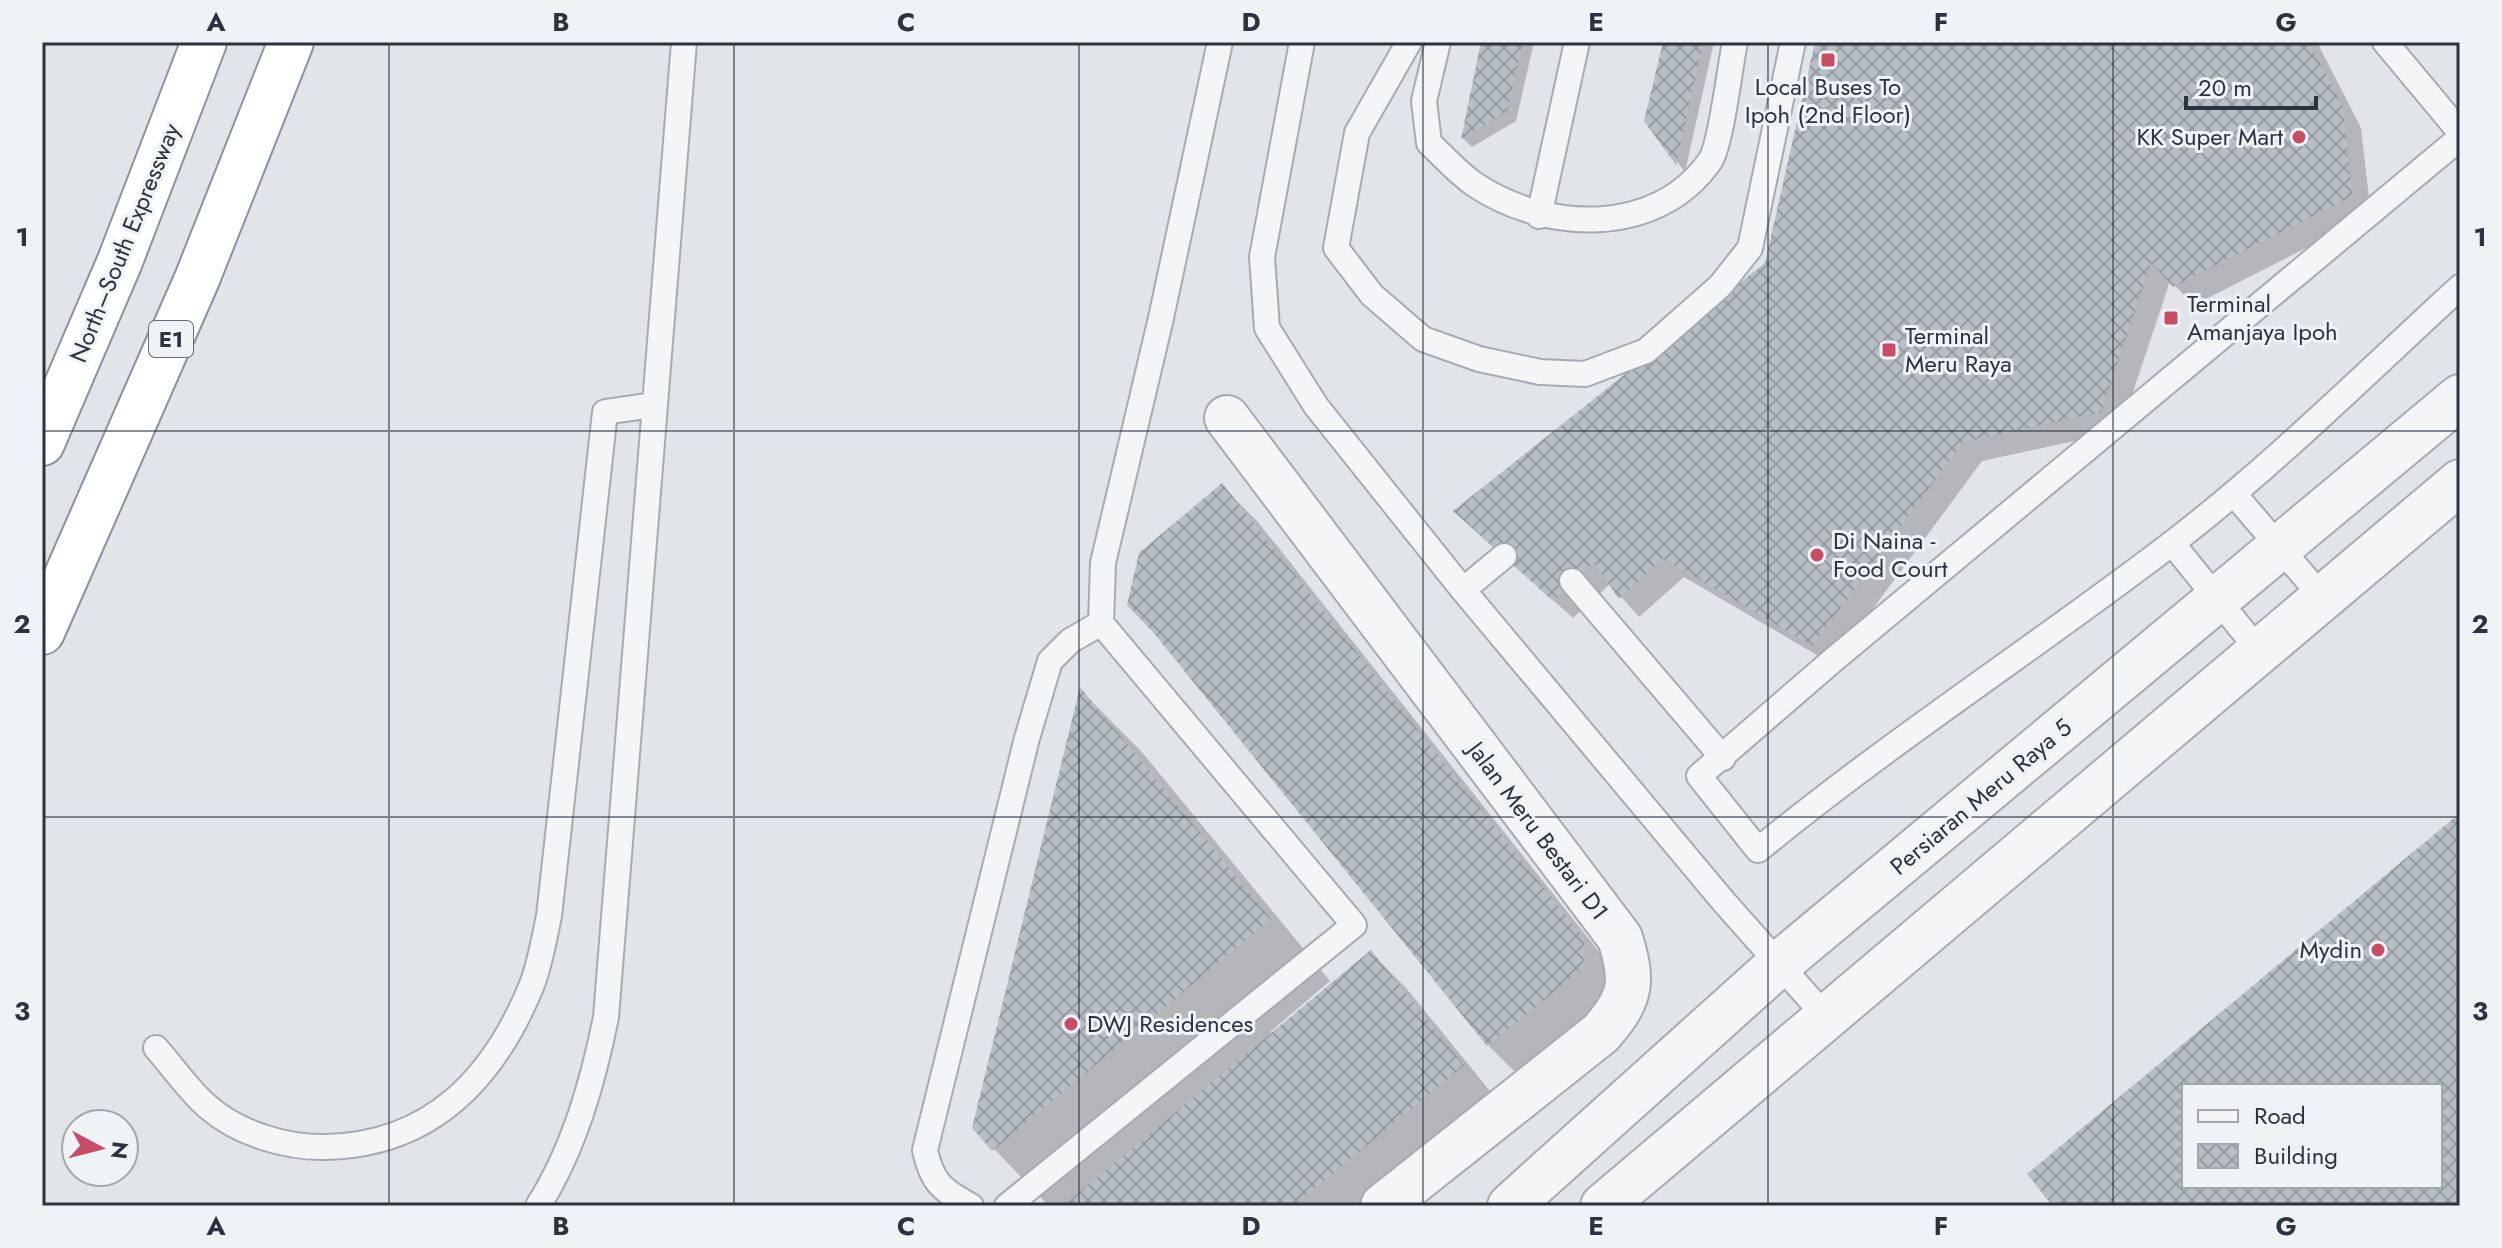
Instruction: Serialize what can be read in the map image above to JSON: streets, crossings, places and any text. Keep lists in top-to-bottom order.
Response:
{
  "streets": {
    "highway": ["North–South Expressway", "E1"],
    "street": ["Persiaran Meru Raya 5", "Jalan Meru Bestari D1"]
  },
  "places": {
    "transit": ["Local Buses To Ipoh (2nd Floor)", "Terminal Amanjaya Ipoh", "Terminal Meru Raya"],
    "other": [
      "KK Super Mart",
      "Di Naina - Food Court",
      "Mydin",
      "DWJ Residences"
    ]
  },
  "legend": ["Road", "Building"],
  "scale_bar": "20 m",
  "north": "right",
  "grid": {
    "columns": [
      "A",
      "B",
      "C",
      "D",
      "E",
      "F",
      "G"
    ],
    "rows": ["1", "2", "3"]
  }
}
